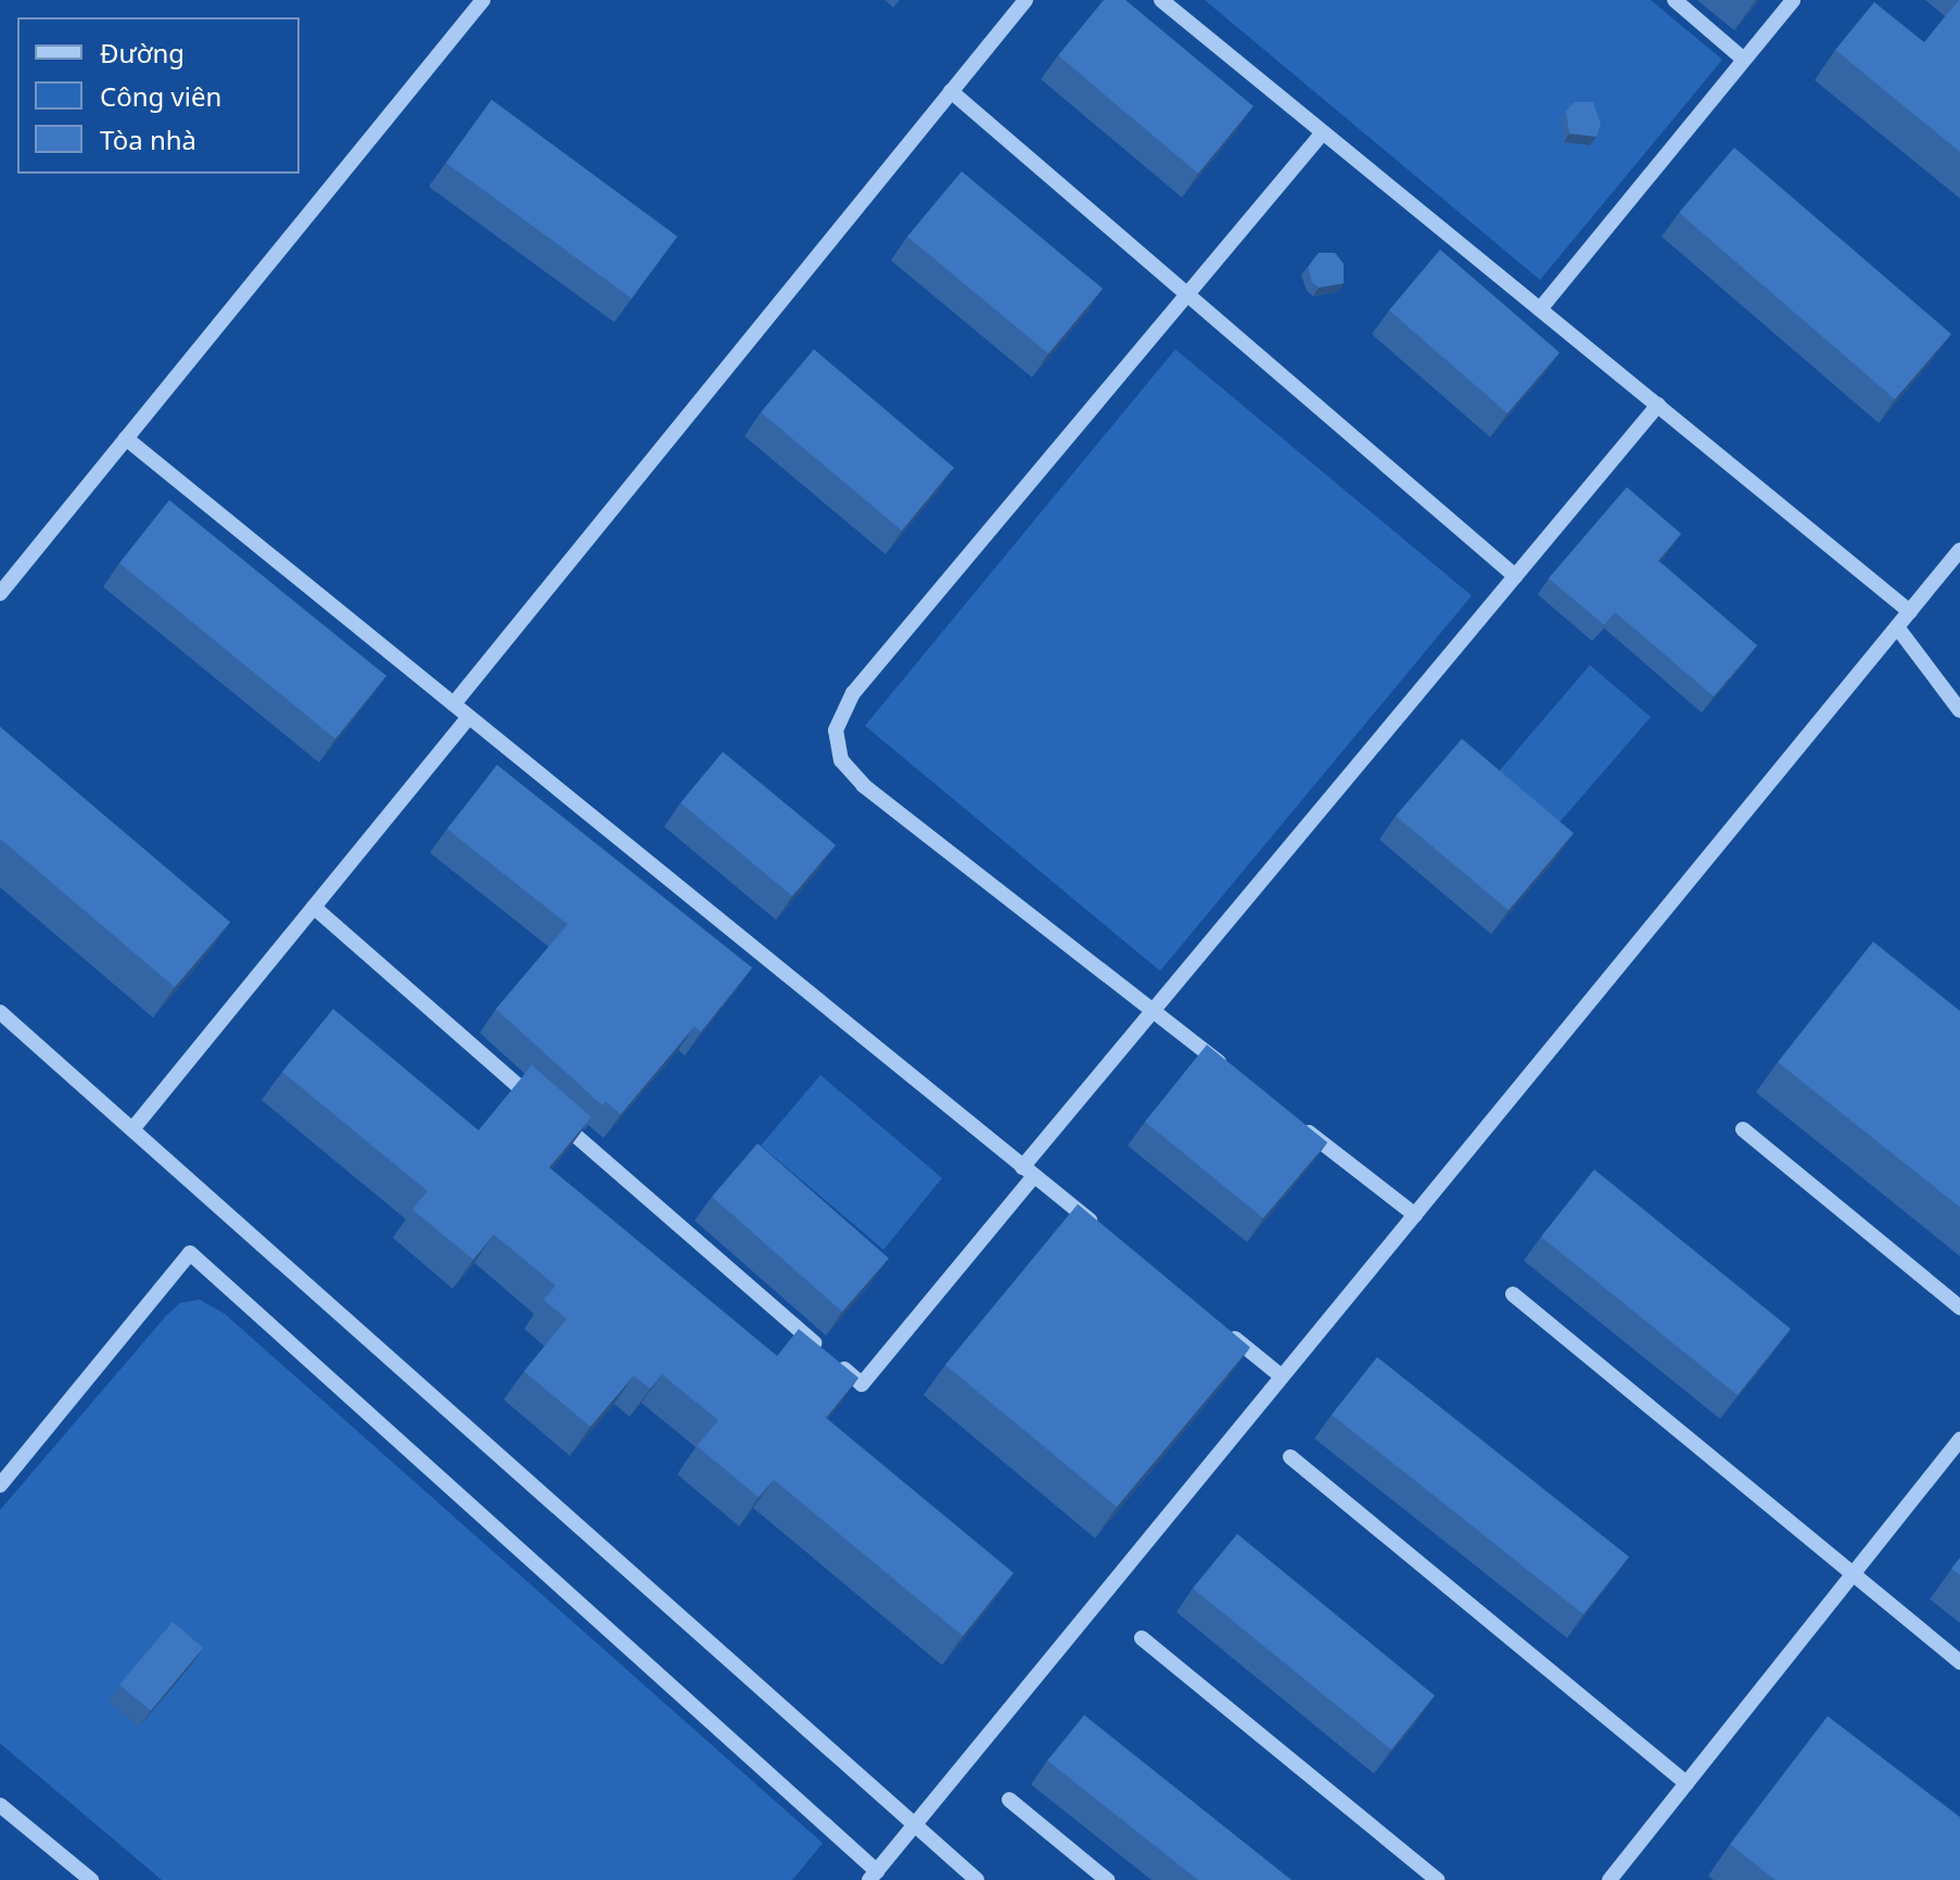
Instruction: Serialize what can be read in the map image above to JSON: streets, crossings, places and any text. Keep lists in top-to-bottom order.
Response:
{
  "legend": ["Đường", "Công viên", "Tòa nhà"]
}
